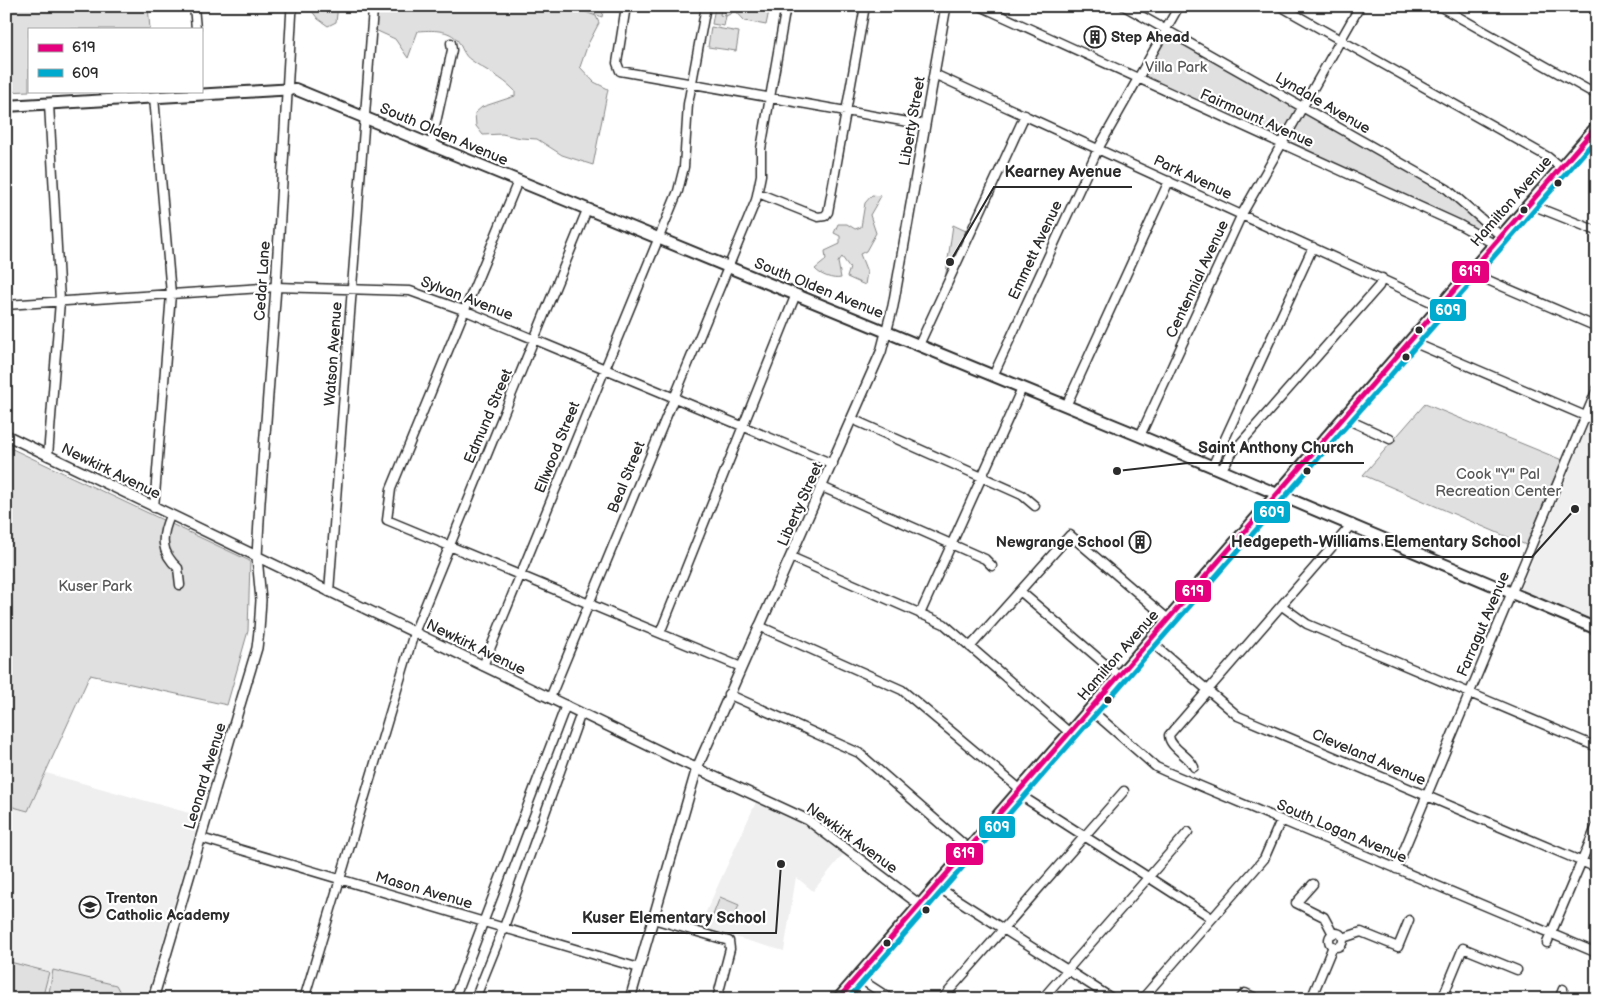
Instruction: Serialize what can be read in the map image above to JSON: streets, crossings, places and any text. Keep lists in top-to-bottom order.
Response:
{
  "streets": {
    "main road": ["South Olden Avenue", "Hamilton Avenue"],
    "street": [
      "Lyndale Avenue",
      "Fairmount Avenue",
      "Liberty Street",
      "Park Avenue",
      "Emmett Avenue",
      "Centennial Avenue",
      "Cedar Lane",
      "Sylvan Avenue",
      "Watson Avenue",
      "Edmund Street",
      "Ellwood Street",
      "Newkirk Avenue",
      "Beal Street",
      "Farragut Avenue",
      "Cleveland Avenue",
      "Leonard Avenue",
      "South Logan Avenue",
      "Mason Avenue"
    ]
  },
  "crossings": [
    ["Lyndale Avenue", "Hamilton Avenue"],
    ["Lyndale Avenue", "Emmett Avenue"],
    ["Lyndale Avenue", "Centennial Avenue"],
    ["Fairmount Avenue", "Hamilton Avenue"],
    ["Fairmount Avenue", "Emmett Avenue"],
    ["Fairmount Avenue", "Centennial Avenue"],
    ["Liberty Street", "South Olden Avenue"],
    ["Liberty Street", "Park Avenue"],
    ["Liberty Street", "Sylvan Avenue"],
    ["Liberty Street", "Newkirk Avenue"],
    ["Liberty Street", "Mason Avenue"],
    ["South Olden Avenue", "Hamilton Avenue"],
    ["South Olden Avenue", "Emmett Avenue"],
    ["South Olden Avenue", "Centennial Avenue"],
    ["South Olden Avenue", "Cedar Lane"],
    ["South Olden Avenue", "Watson Avenue"],
    ["South Olden Avenue", "Edmund Street"],
    ["South Olden Avenue", "Ellwood Street"],
    ["South Olden Avenue", "Beal Street"],
    ["South Olden Avenue", "Farragut Avenue"],
    ["Park Avenue", "Hamilton Avenue"],
    ["Park Avenue", "Emmett Avenue"],
    ["Park Avenue", "Centennial Avenue"],
    ["Hamilton Avenue", "Newkirk Avenue"],
    ["Hamilton Avenue", "Cleveland Avenue"],
    ["Hamilton Avenue", "South Logan Avenue"],
    ["Cedar Lane", "Sylvan Avenue"],
    ["Cedar Lane", "Newkirk Avenue"],
    ["Cedar Lane", "Leonard Avenue"],
    ["Sylvan Avenue", "Watson Avenue"],
    ["Sylvan Avenue", "Edmund Street"],
    ["Sylvan Avenue", "Ellwood Street"],
    ["Sylvan Avenue", "Beal Street"],
    ["Watson Avenue", "Newkirk Avenue"],
    ["Edmund Street", "Newkirk Avenue"],
    ["Edmund Street", "Mason Avenue"],
    ["Ellwood Street", "Newkirk Avenue"],
    ["Newkirk Avenue", "Beal Street"],
    ["Newkirk Avenue", "Leonard Avenue"],
    ["Farragut Avenue", "Cleveland Avenue"],
    ["Farragut Avenue", "South Logan Avenue"],
    ["Leonard Avenue", "Mason Avenue"]
  ],
  "parks": ["Villa Park", "Cook \"Y\" Pal Recreation Center", "Kuser Park"],
  "places": {
    "building": ["Step Ahead", "Newgrange School"],
    "other": [
      "Kearney Avenue",
      "Saint Anthony Church",
      "Hedgepeth-Williams Elementary School",
      "Kuser Elementary School"
    ],
    "school or university": ["Trenton Catholic Academy"]
  },
  "lines": ["transit line 619", "transit line 609"],
  "legend": ["619", "609"]
}
